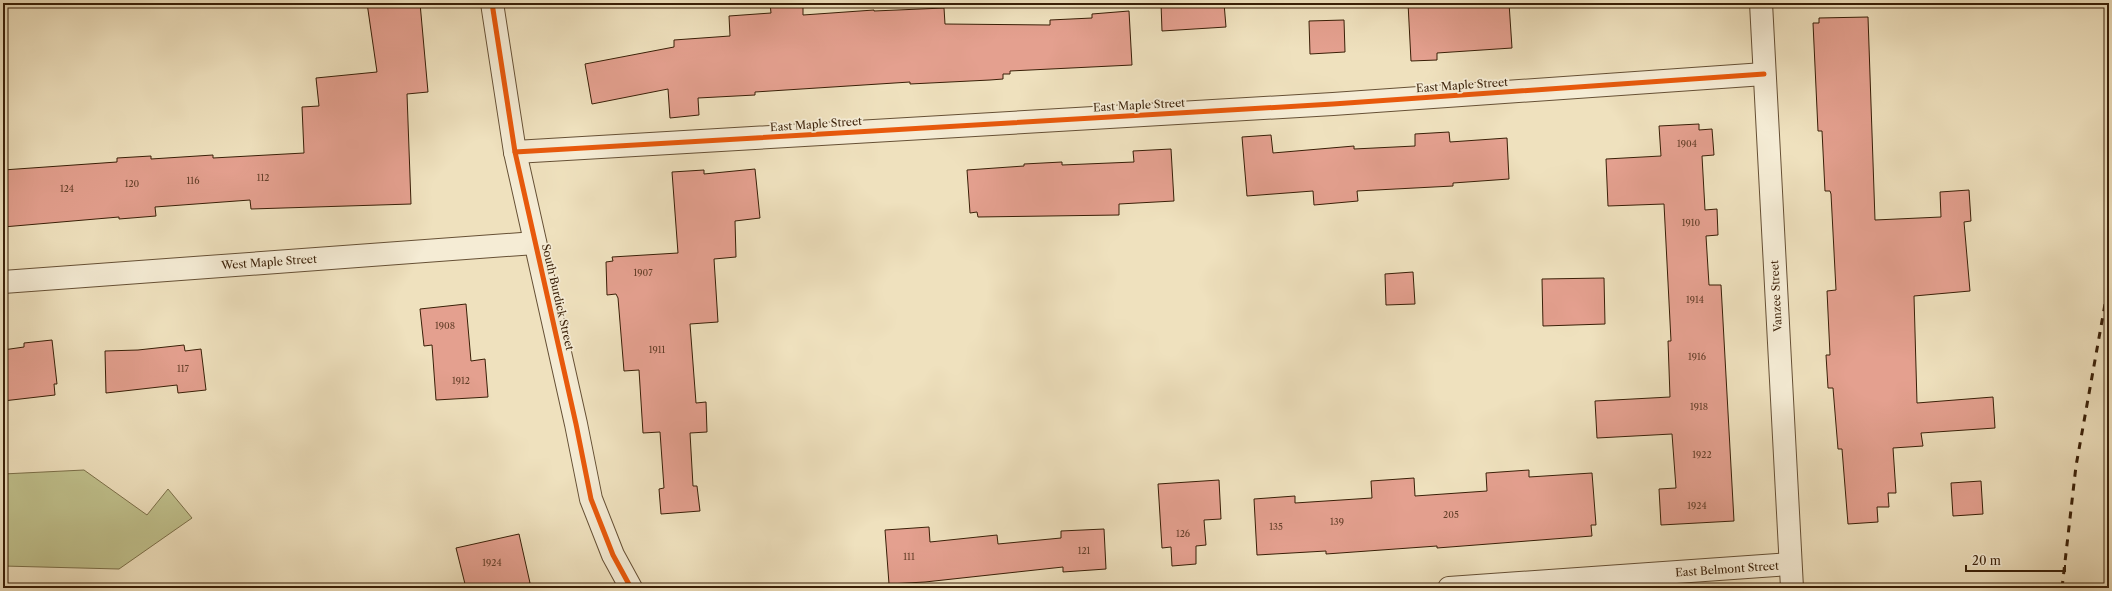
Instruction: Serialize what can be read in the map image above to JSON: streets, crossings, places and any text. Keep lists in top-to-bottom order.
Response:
{
  "streets": {
    "street": [
      "East Maple Street",
      "West Maple Street",
      "Vanzee Street",
      "South Burdick Street",
      "East Belmont Street"
    ]
  },
  "crossings": [
    ["East Maple Street", "Vanzee Street"],
    ["East Maple Street", "South Burdick Street"],
    ["West Maple Street", "South Burdick Street"],
    ["Vanzee Street", "East Belmont Street"]
  ],
  "house_numbers": [
    "1904",
    "112",
    "116",
    "120",
    "124",
    "1910",
    "1907",
    "1914",
    "1908",
    "1911",
    "1916",
    "117",
    "1912",
    "1918",
    "1922",
    "1924",
    "205",
    "139",
    "135",
    "126",
    "121",
    "111",
    "1924"
  ],
  "scale_bar": "20 m"
}
